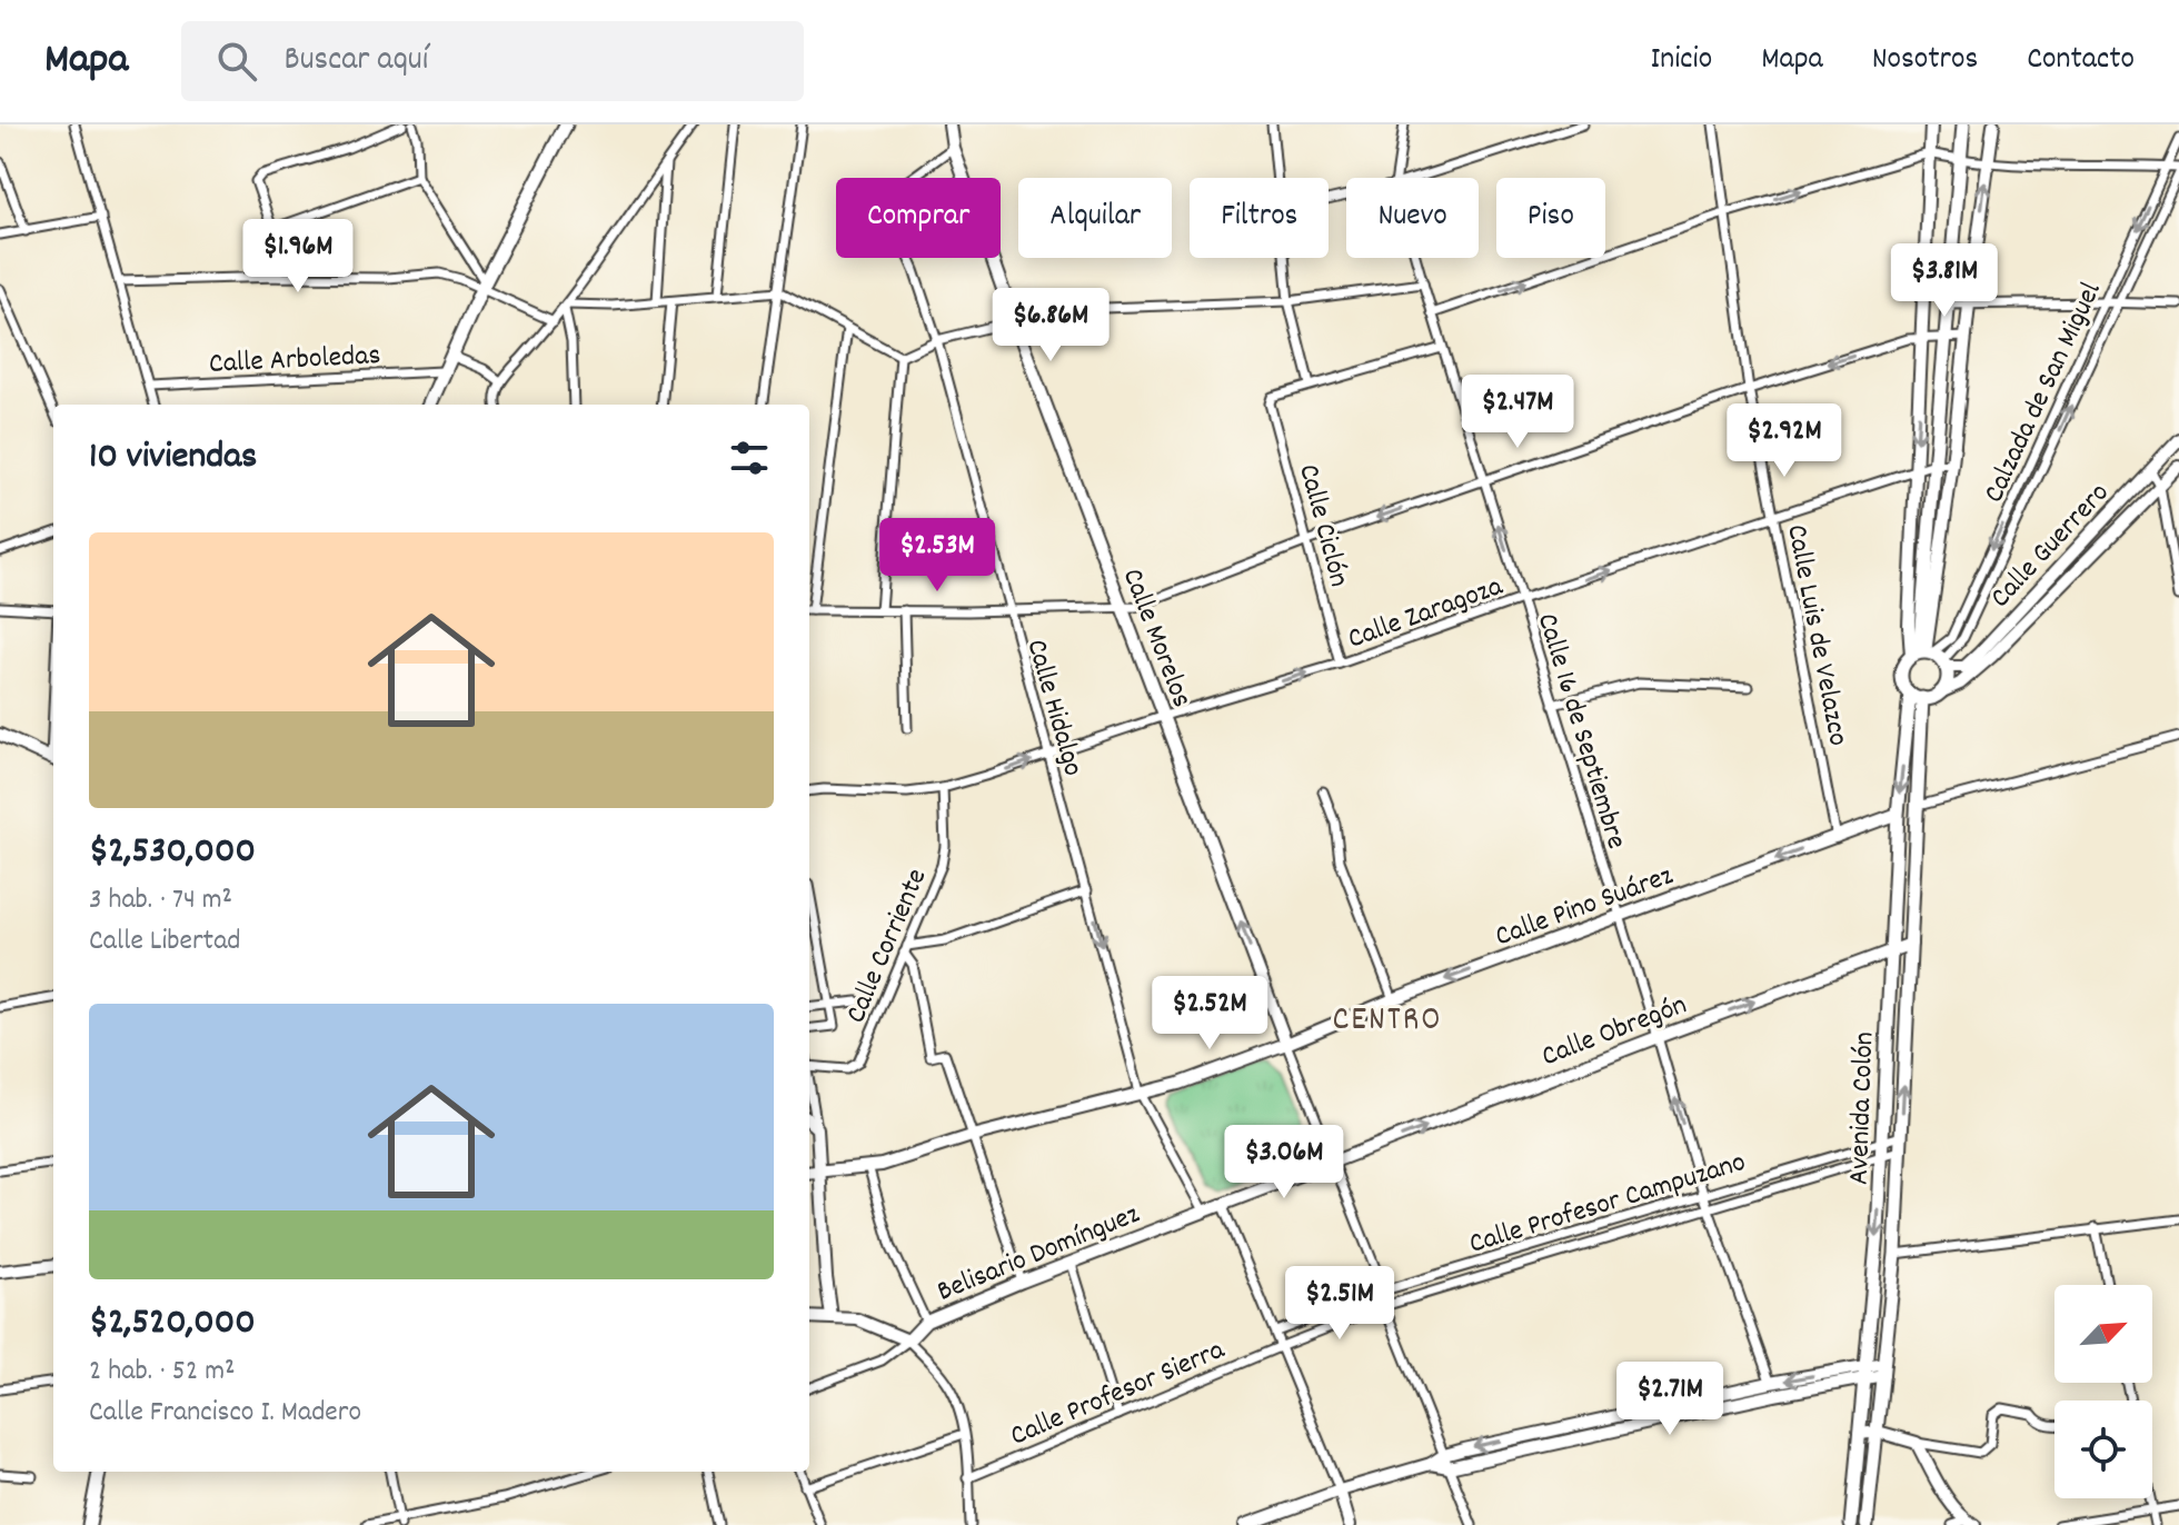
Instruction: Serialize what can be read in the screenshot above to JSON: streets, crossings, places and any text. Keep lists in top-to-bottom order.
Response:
{
  "streets": {
    "main road": ["Avenida Colón"],
    "street": [
      "Calle Arboledas",
      "Calzada de San Miguel",
      "Calle Ciclón",
      "Calle Guerrero",
      "Calle Zaragoza",
      "Calle Luis de Velazco",
      "Calle Morelos",
      "Calle Hidalgo",
      "Calle 16 de Septiembre",
      "Calle Pino Suárez",
      "Calle Corriente",
      "Calle Obregón",
      "Calle Profesor Campuzano",
      "Belisario Domínguez",
      "Calle Profesor Sierra"
    ]
  },
  "crossings": [
    ["Calzada de San Miguel", "Calle Guerrero"],
    ["Calzada de San Miguel", "Avenida Colón"],
    ["Calle Ciclón", "Calle Zaragoza"],
    ["Calle Guerrero", "Avenida Colón"],
    ["Calle Zaragoza", "Calle Luis de Velazco"],
    ["Calle Zaragoza", "Calle Morelos"],
    ["Calle Zaragoza", "Calle Hidalgo"],
    ["Calle Zaragoza", "Calle 16 de Septiembre"],
    ["Calle Zaragoza", "Calle Corriente"],
    ["Calle Luis de Velazco", "Calle Pino Suárez"],
    ["Calle Morelos", "Calle Hidalgo"],
    ["Calle Morelos", "Calle Pino Suárez"],
    ["Calle Morelos", "Calle Obregón"],
    ["Calle Morelos", "Calle Profesor Campuzano"],
    ["Calle Hidalgo", "Calle Pino Suárez"],
    ["Calle Hidalgo", "Belisario Domínguez"],
    ["Calle 16 de Septiembre", "Calle Pino Suárez"],
    ["Calle 16 de Septiembre", "Calle Obregón"],
    ["Calle 16 de Septiembre", "Calle Profesor Campuzano"],
    ["Calle Pino Suárez", "Avenida Colón"],
    ["Calle Pino Suárez", "Belisario Domínguez"],
    ["Calle Obregón", "Avenida Colón"],
    ["Calle Obregón", "Belisario Domínguez"],
    ["Avenida Colón", "Calle Profesor Campuzano"],
    ["Calle Profesor Campuzano", "Calle Profesor Sierra"]
  ],
  "one_way": ["Calle Zaragoza", "Calle Pino Suárez", "Calle Obregón"],
  "districts": ["CENTRO"],
  "north": "top right",
  "page": {
    "header": "Mapa",
    "search": "Buscar aquí",
    "nav": [
      "Inicio",
      "Mapa",
      "Nosotros",
      "Contacto"
    ],
    "chip": [
      "Comprar",
      "Alquilar",
      "Filtros",
      "Nuevo",
      "Piso"
    ],
    "price": [
      "$1.96M",
      "$3.81M",
      "$6.86M",
      "$2.47M",
      "$2.92M",
      "$2.53M",
      "$2.52M",
      "$3.06M",
      "$2.51M",
      "$2.71M"
    ],
    "heading": "10 viviendas",
    "list": [
      {
        "name": "$2,530,000",
        "note": "3 hab. · 74 m² · Calle Libertad"
      },
      {
        "name": "$2,520,000",
        "note": "2 hab. · 52 m² · Calle Francisco I. Madero"
      }
    ]
  }
}
